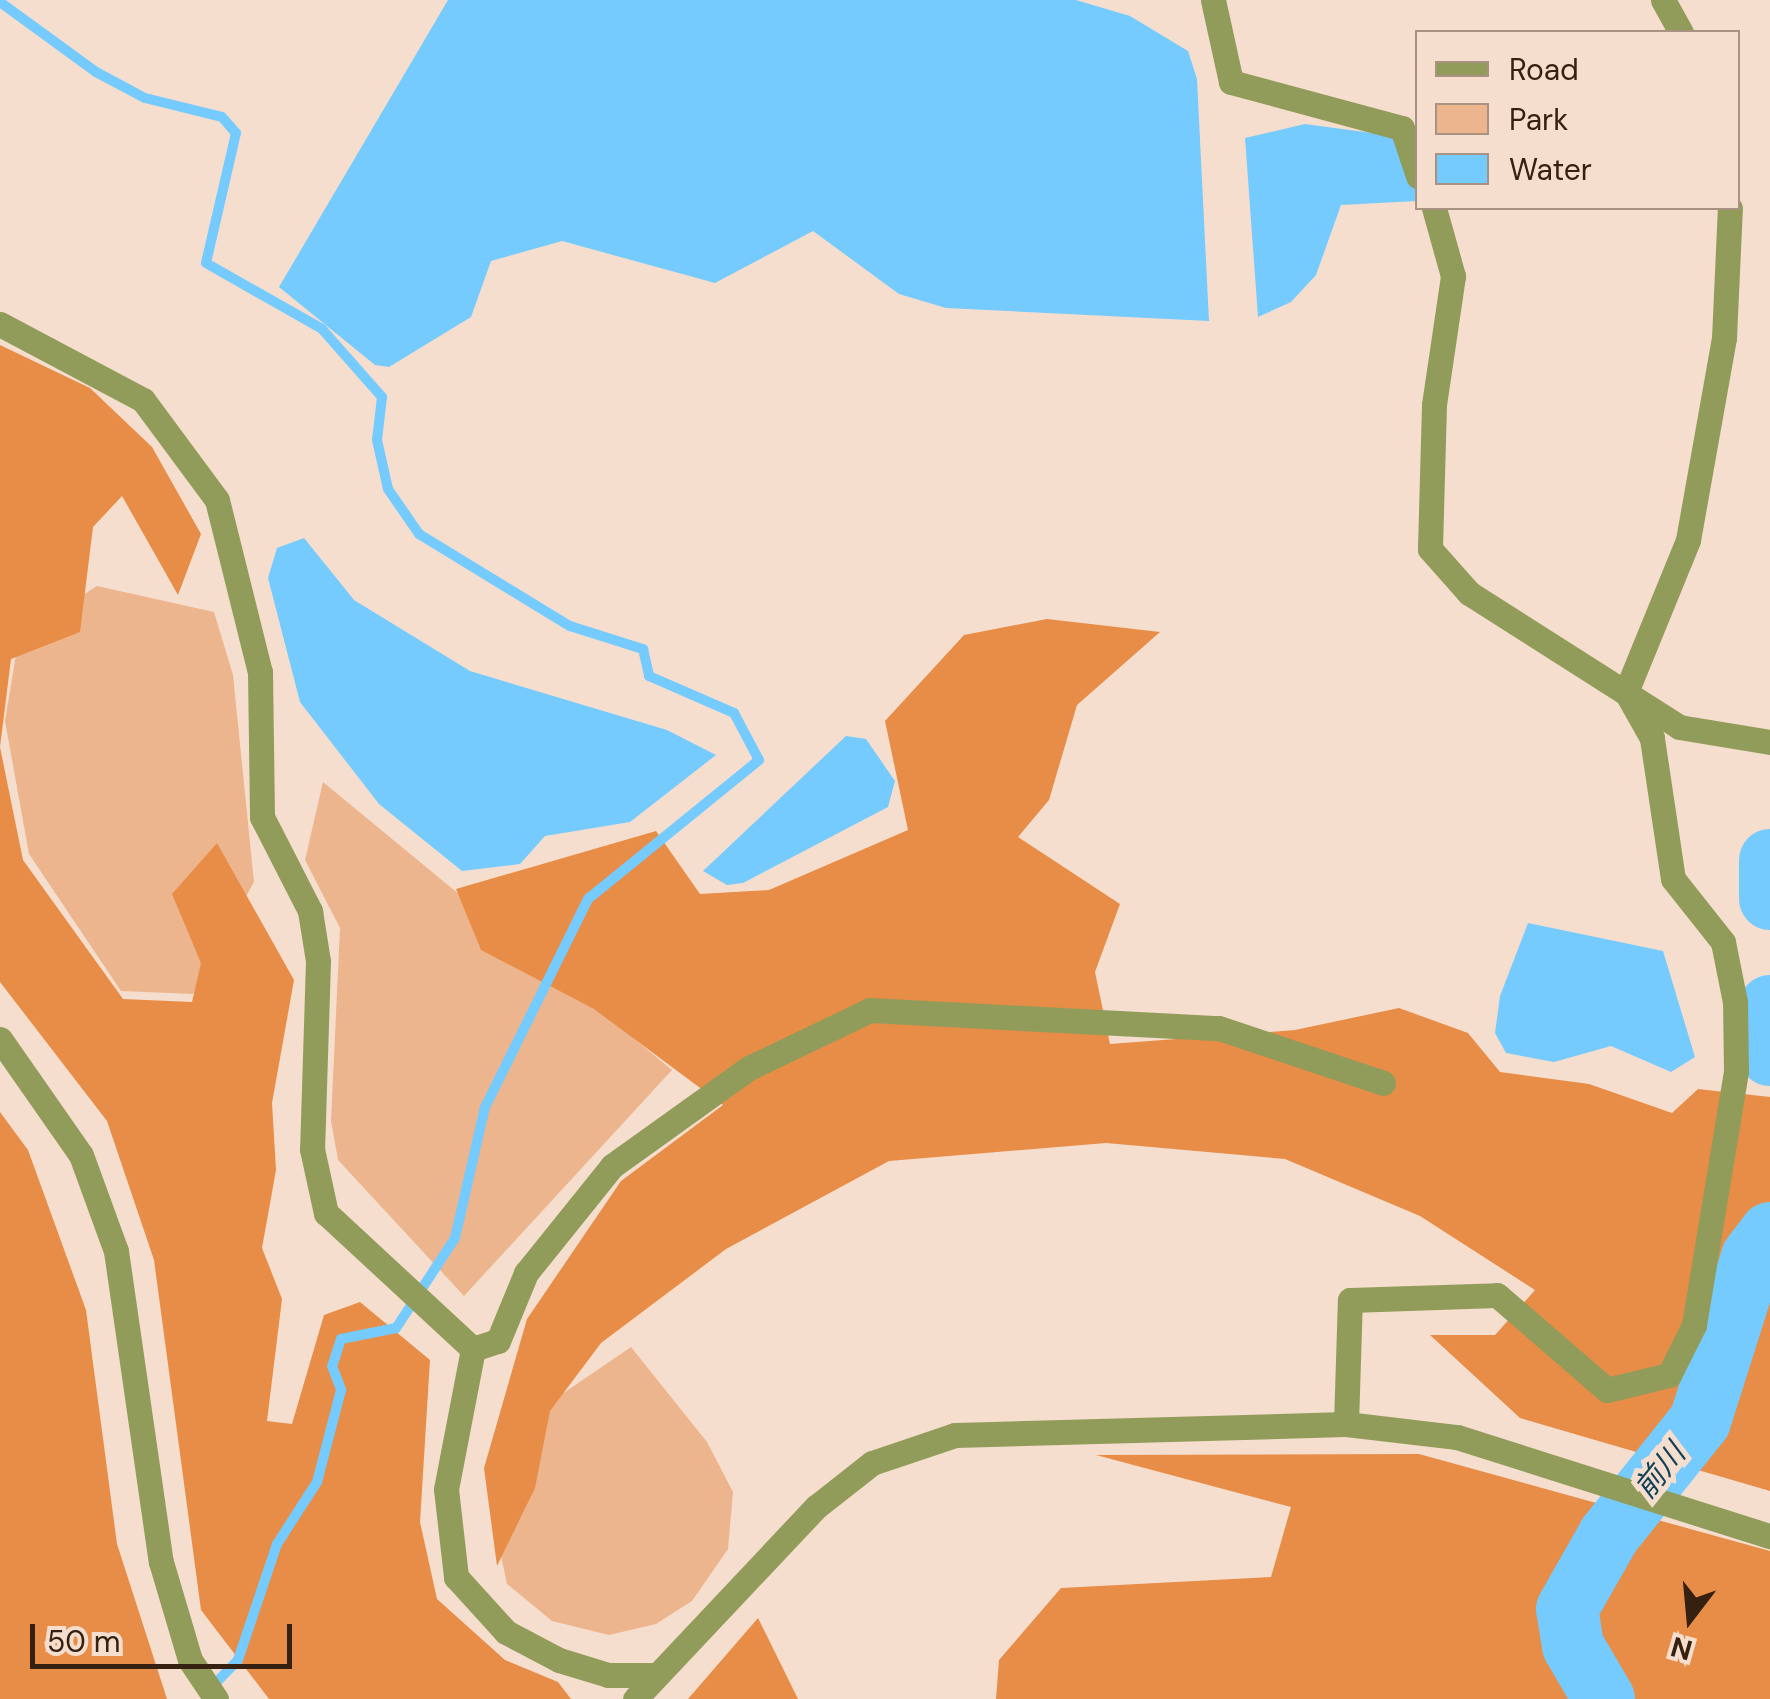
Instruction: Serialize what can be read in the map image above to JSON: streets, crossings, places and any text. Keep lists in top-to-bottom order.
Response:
{
  "water": ["前川"],
  "legend": ["Road", "Park", "Water"],
  "scale_bar": "50 m",
  "north": "bottom"
}
